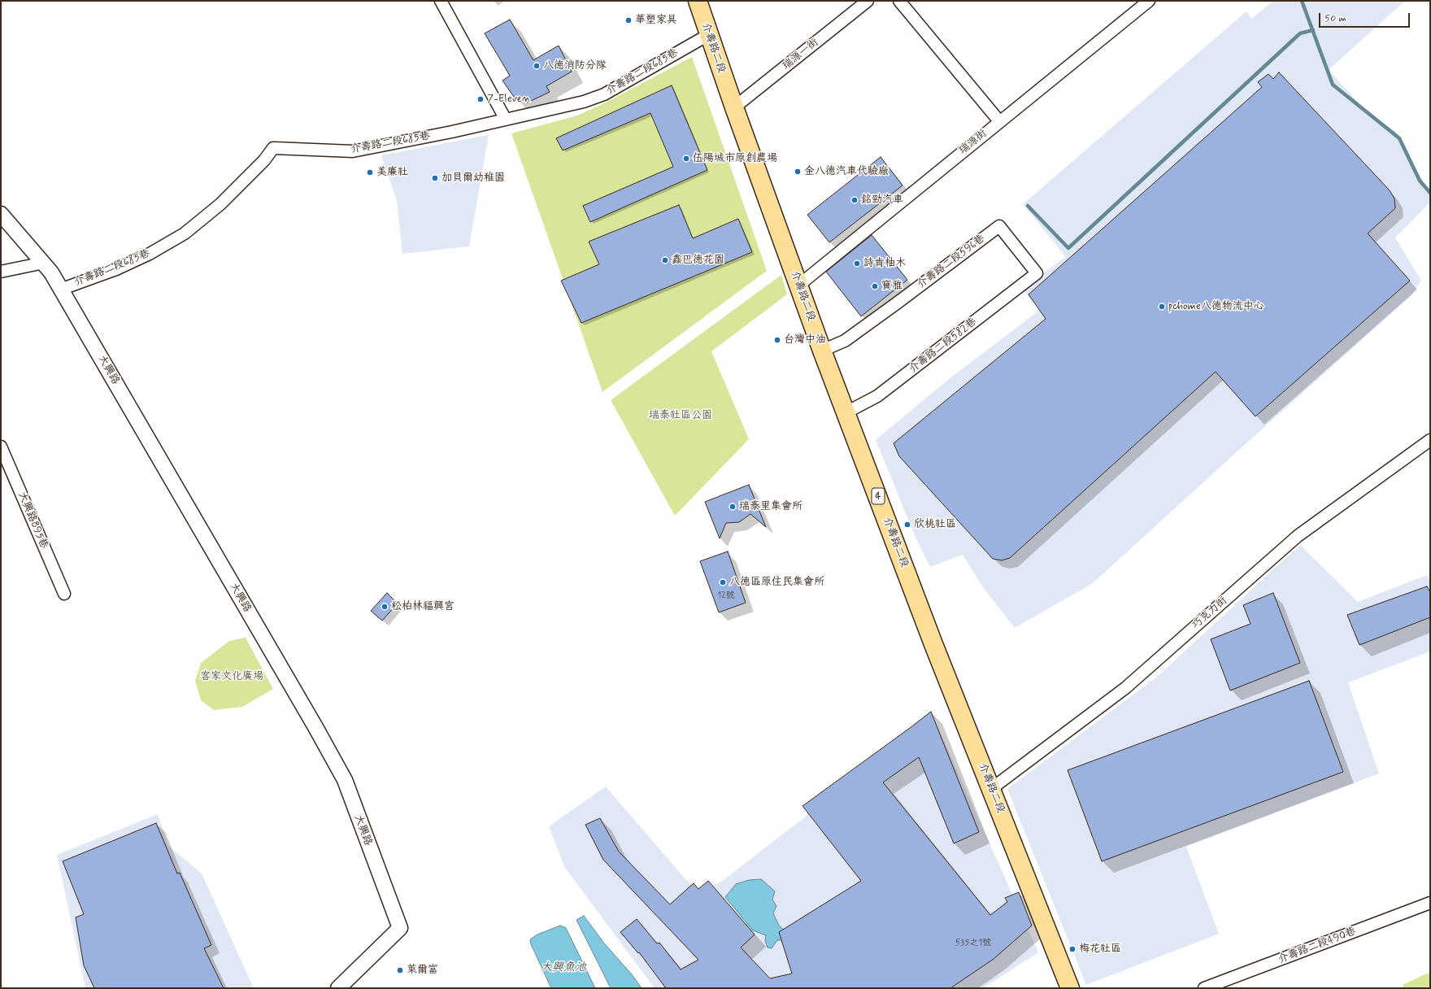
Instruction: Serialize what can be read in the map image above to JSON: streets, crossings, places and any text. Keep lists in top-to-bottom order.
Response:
{
  "streets": {
    "main road": ["介壽路二段", "4"],
    "street": [
      "瑞源一街",
      "介壽路二段685巷",
      "瑞源街",
      "介壽路二段596巷",
      "介壽路二段582巷",
      "大興路",
      "大興路895巷",
      "巧克力街",
      "介壽路二段490巷"
    ]
  },
  "crossings": [
    ["介壽路二段", "瑞源一街"],
    ["介壽路二段", "介壽路二段685巷"],
    ["介壽路二段", "瑞源街"],
    ["介壽路二段", "介壽路二段596巷"],
    ["介壽路二段", "介壽路二段582巷"],
    ["介壽路二段", "巧克力街"],
    ["介壽路二段685巷", "大興路"],
    ["介壽路二段596巷", "介壽路二段582巷"]
  ],
  "water": ["大興魚池"],
  "parks": ["瑞泰社區公園", "客家文化廣場"],
  "places": [
    "華塑家具",
    "八德消防分隊",
    "7-Eleven",
    "伍陽城市原創農場",
    "金八德汽車代驗廠",
    "美廉社",
    "加貝爾幼稚園",
    "銘勁汽車",
    "鑫巴德花園",
    "詩肯柚木",
    "寶雅",
    "pchome八德物流中心",
    "台灣中油",
    "瑞泰里集會所",
    "欣桃社區",
    "八德區原住民集會所",
    "松柏林福興宮",
    "梅花社區",
    "萊爾富"
  ],
  "house_numbers": ["12號", "535之1號"],
  "scale_bar": "50 m"
}
